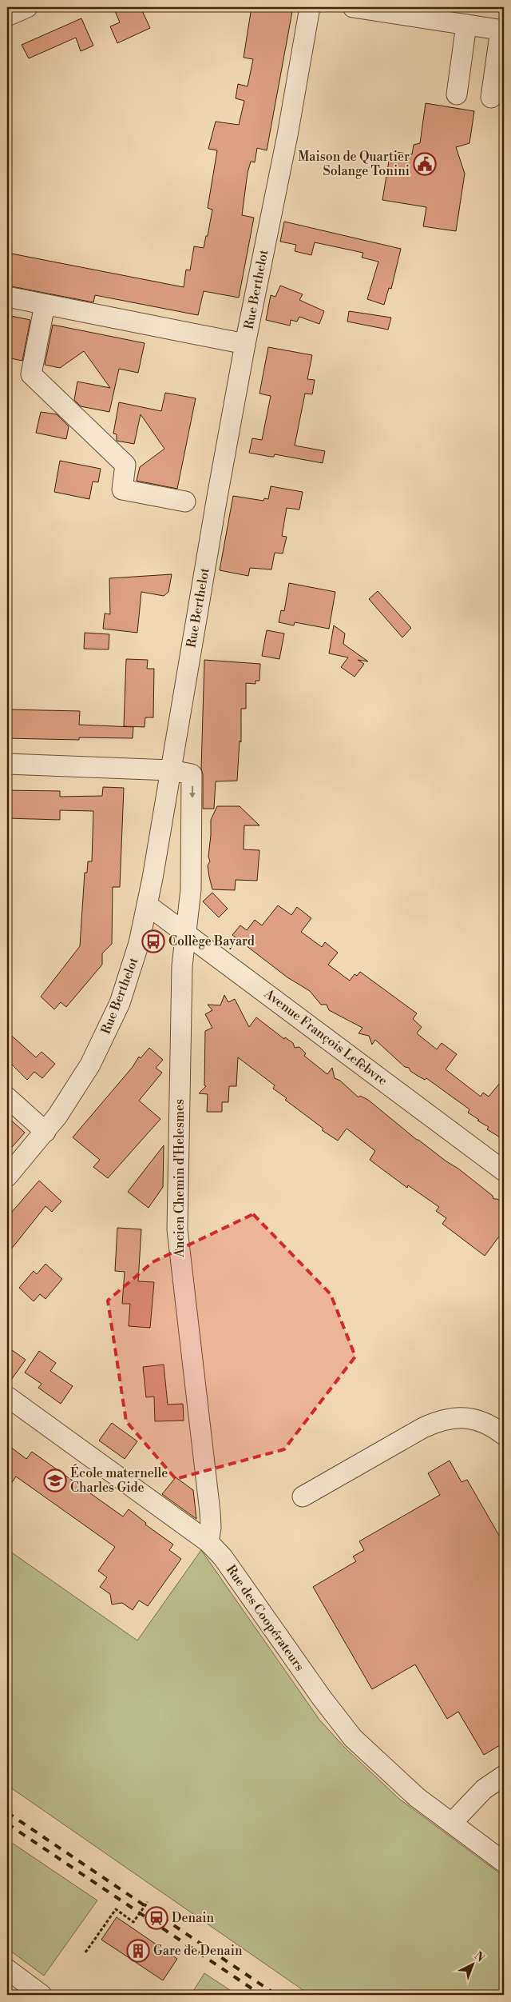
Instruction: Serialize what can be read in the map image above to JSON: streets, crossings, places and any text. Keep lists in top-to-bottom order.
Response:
{
  "streets": {
    "street": [
      "Rue Berthelot",
      "Avenue François Lefèbvre",
      "Ancien Chemin d'Helesmes",
      "Rue des Coopérateurs"
    ]
  },
  "crossings": [
    ["Rue Berthelot", "Avenue François Lefèbvre"],
    ["Rue Berthelot", "Ancien Chemin d'Helesmes"],
    ["Avenue François Lefèbvre", "Ancien Chemin d'Helesmes"],
    ["Ancien Chemin d'Helesmes", "Rue des Coopérateurs"]
  ],
  "places": {
    "public building": ["Maison de Quartier Solange Tonini"],
    "bus stop": ["Collège Bayard"],
    "school or university": ["École maternelle Charles Gide"],
    "station": ["Denain"],
    "building": ["Gare de Denain"]
  },
  "north": "top right"
}
